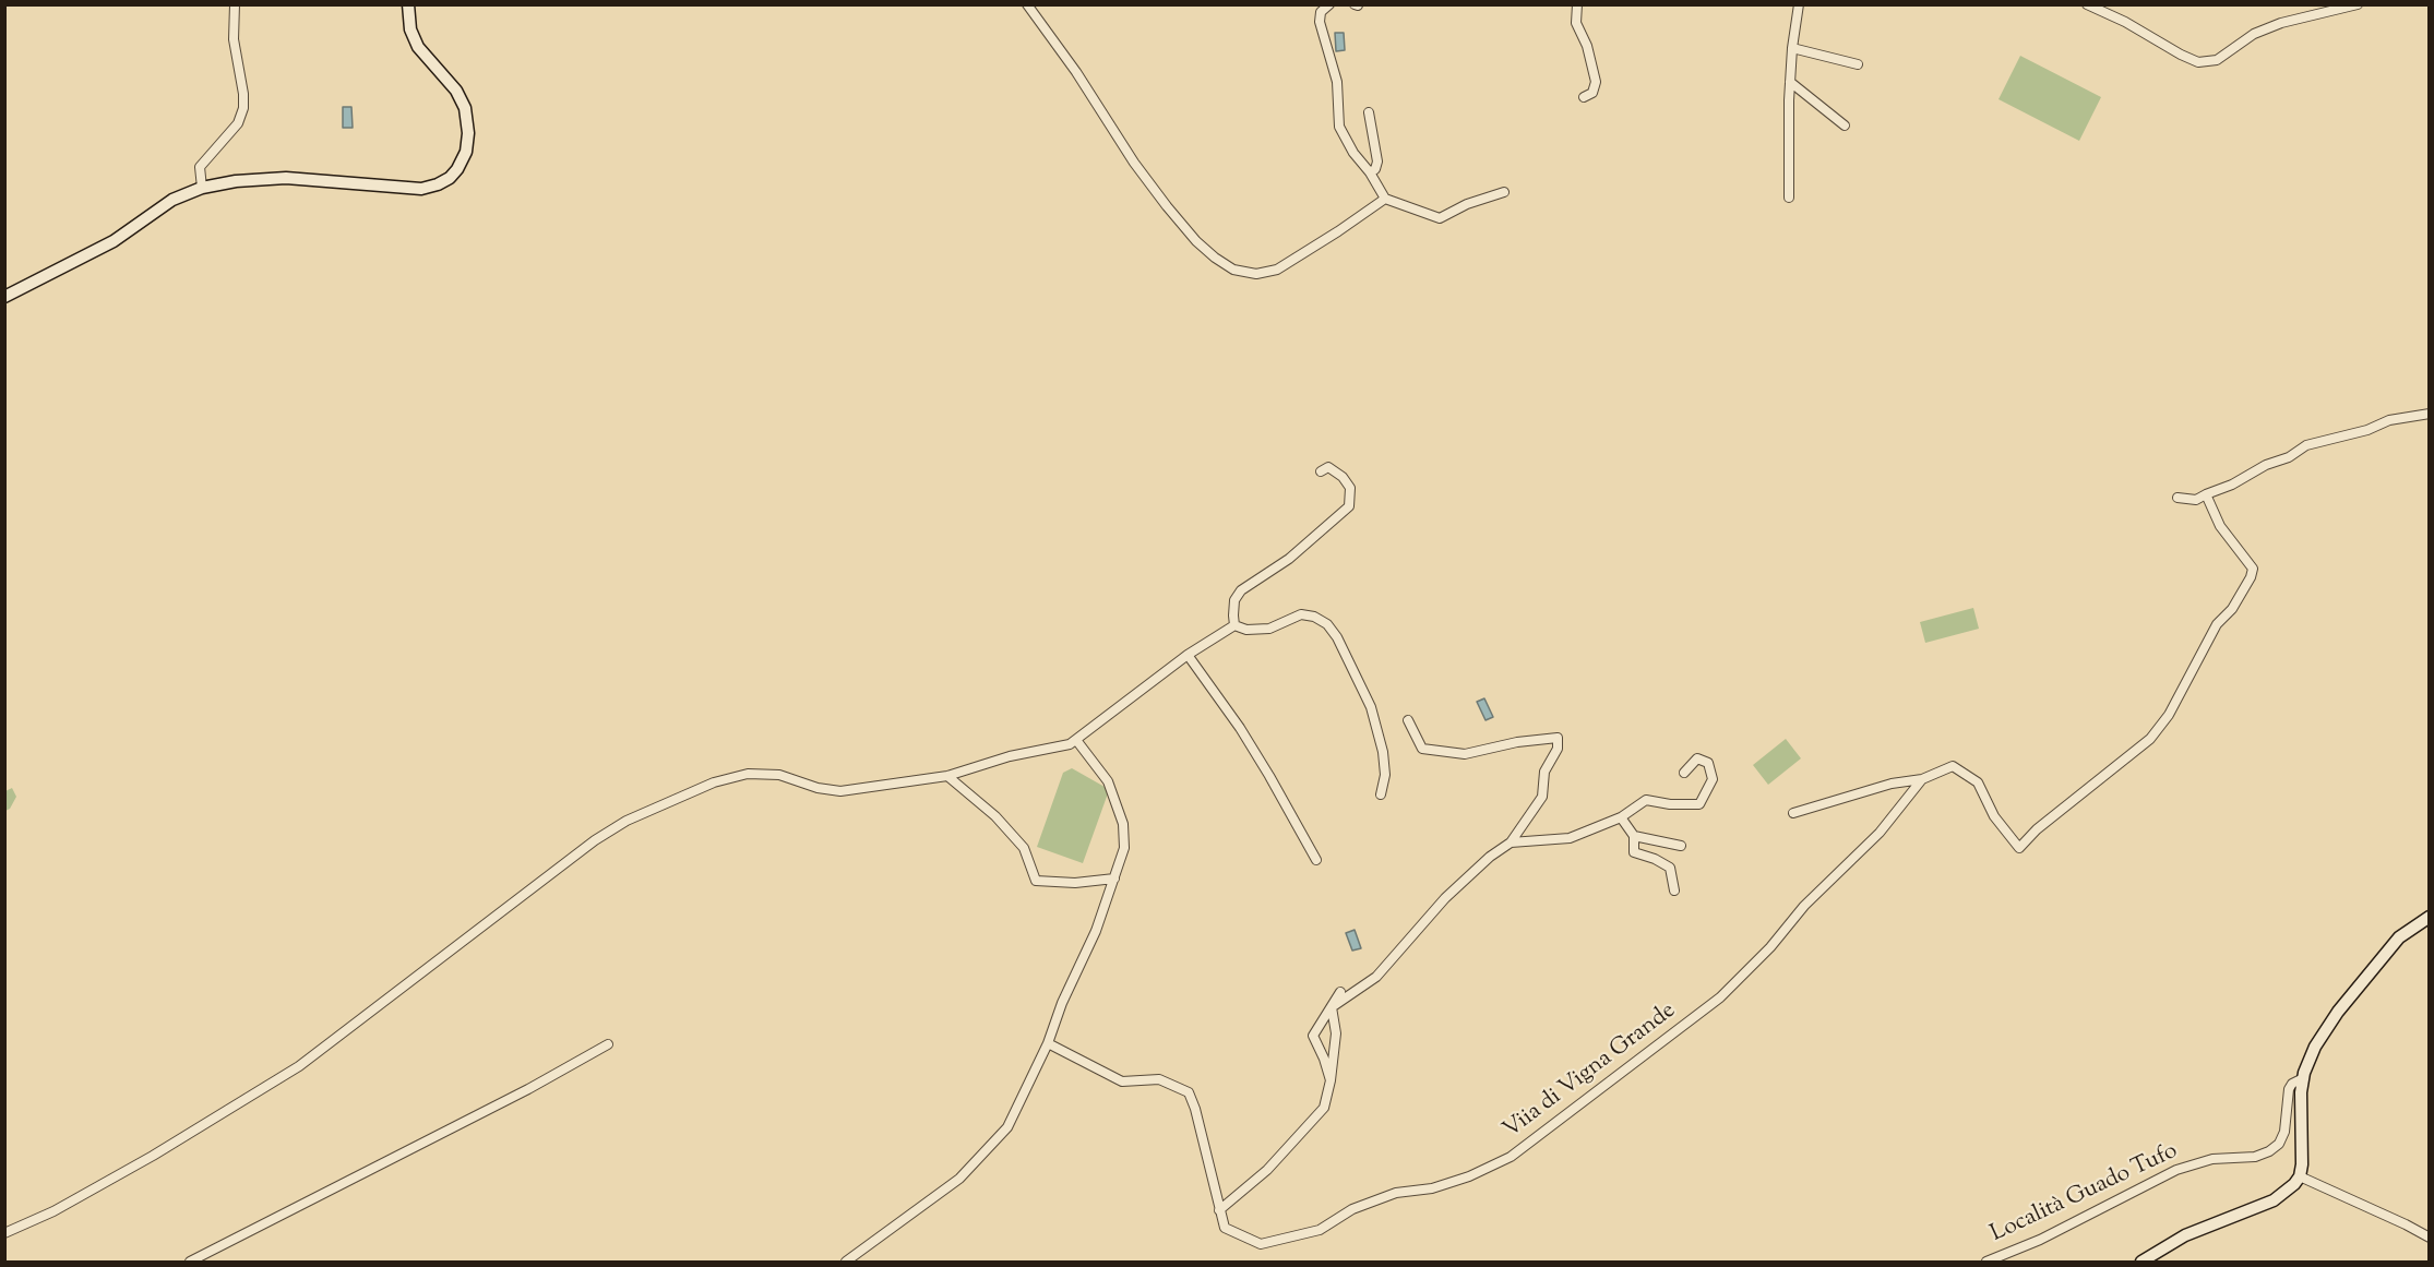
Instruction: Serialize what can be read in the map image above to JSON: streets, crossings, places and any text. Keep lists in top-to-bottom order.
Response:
{
  "streets": {
    "street": ["Viia di Vigna Grande", "Località Guado Tufo"]
  }
}
